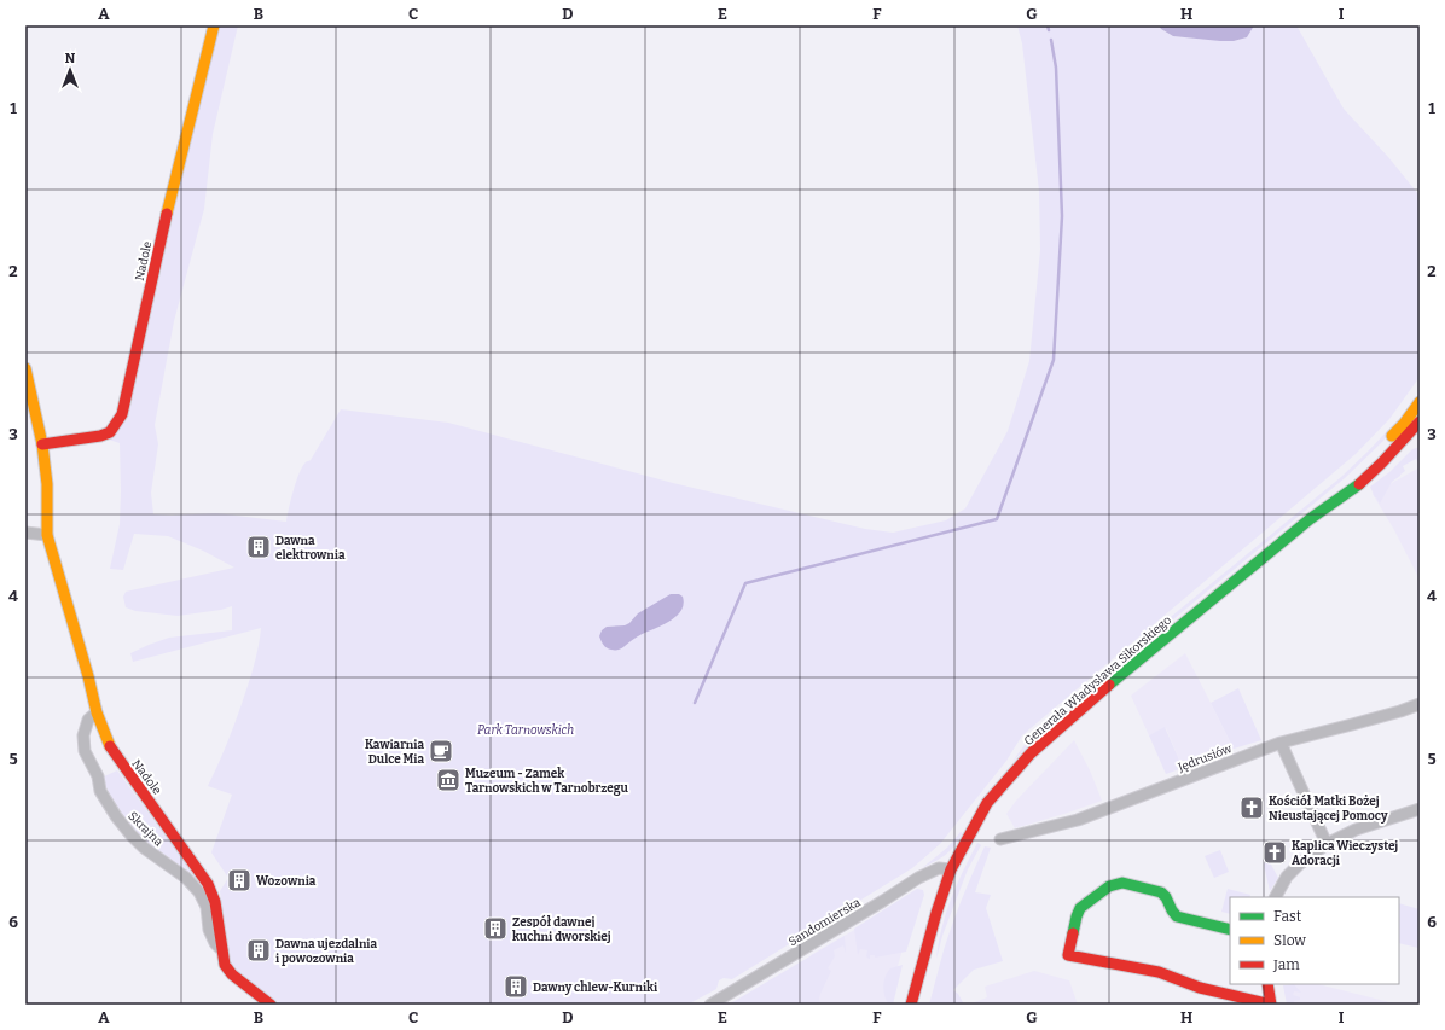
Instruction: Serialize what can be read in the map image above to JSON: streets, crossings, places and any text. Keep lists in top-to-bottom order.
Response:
{
  "streets": {
    "street": [
      "Nadole",
      "Generała Władysława Sikorskiego",
      "Jędrusiów",
      "Skrajna",
      "Sandomierska"
    ]
  },
  "crossings": [
    ["Nadole", "Skrajna"],
    ["Generała Władysława Sikorskiego", "Sandomierska"]
  ],
  "parks": ["Park Tarnowskich"],
  "places": {
    "building": [
      "Dawna elektrownia",
      "Wozownia",
      "Zespół dawnej kuchni dworskiej",
      "Dawna ujezdalnia i powozownia",
      "Dawny chlew-Kurniki"
    ],
    "cafe": ["Kawiarnia Dulce Mia"],
    "museum": ["Muzeum - Zamek Tarnowskich w Tarnobrzegu"],
    "church": ["Kościół Matki Bożej Nieustającej Pomocy", "Kaplica Wieczystej Adoracji"]
  },
  "legend": ["Fast", "Slow", "Jam"],
  "north": "top",
  "grid": {
    "columns": [
      "A",
      "B",
      "C",
      "D",
      "E",
      "F",
      "G",
      "H",
      "I"
    ],
    "rows": [
      "1",
      "2",
      "3",
      "4",
      "5",
      "6"
    ]
  }
}
